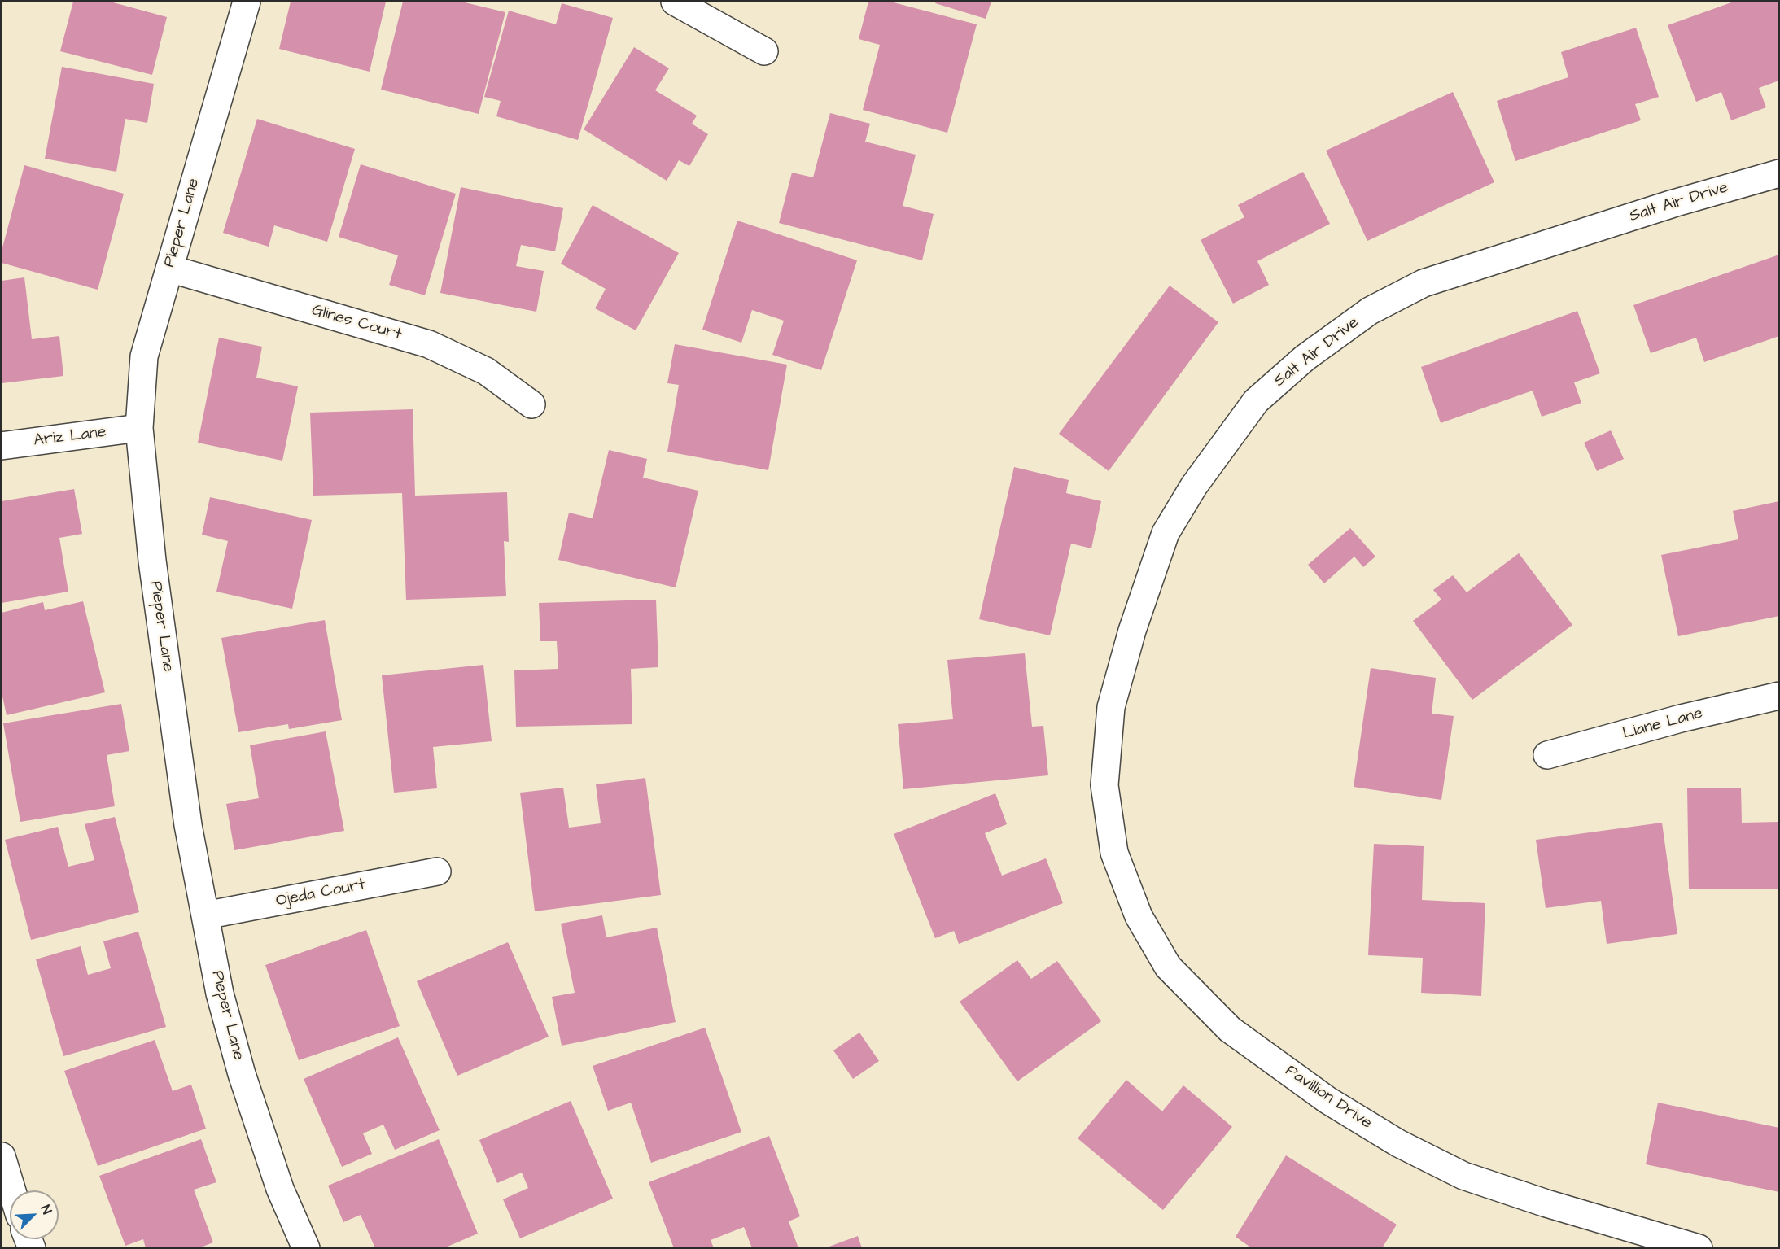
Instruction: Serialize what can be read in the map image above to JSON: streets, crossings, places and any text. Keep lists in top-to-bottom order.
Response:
{
  "streets": {
    "street": [
      "Salt Air Drive",
      "Pieper Lane",
      "Glines Court",
      "Ariz Lane",
      "Liane Lane",
      "Ojeda Court",
      "Pavillion Drive"
    ]
  },
  "crossings": [
    ["Salt Air Drive", "Pavillion Drive"],
    ["Pieper Lane", "Glines Court"],
    ["Pieper Lane", "Ariz Lane"],
    ["Pieper Lane", "Ojeda Court"]
  ],
  "north": "top right"
}
